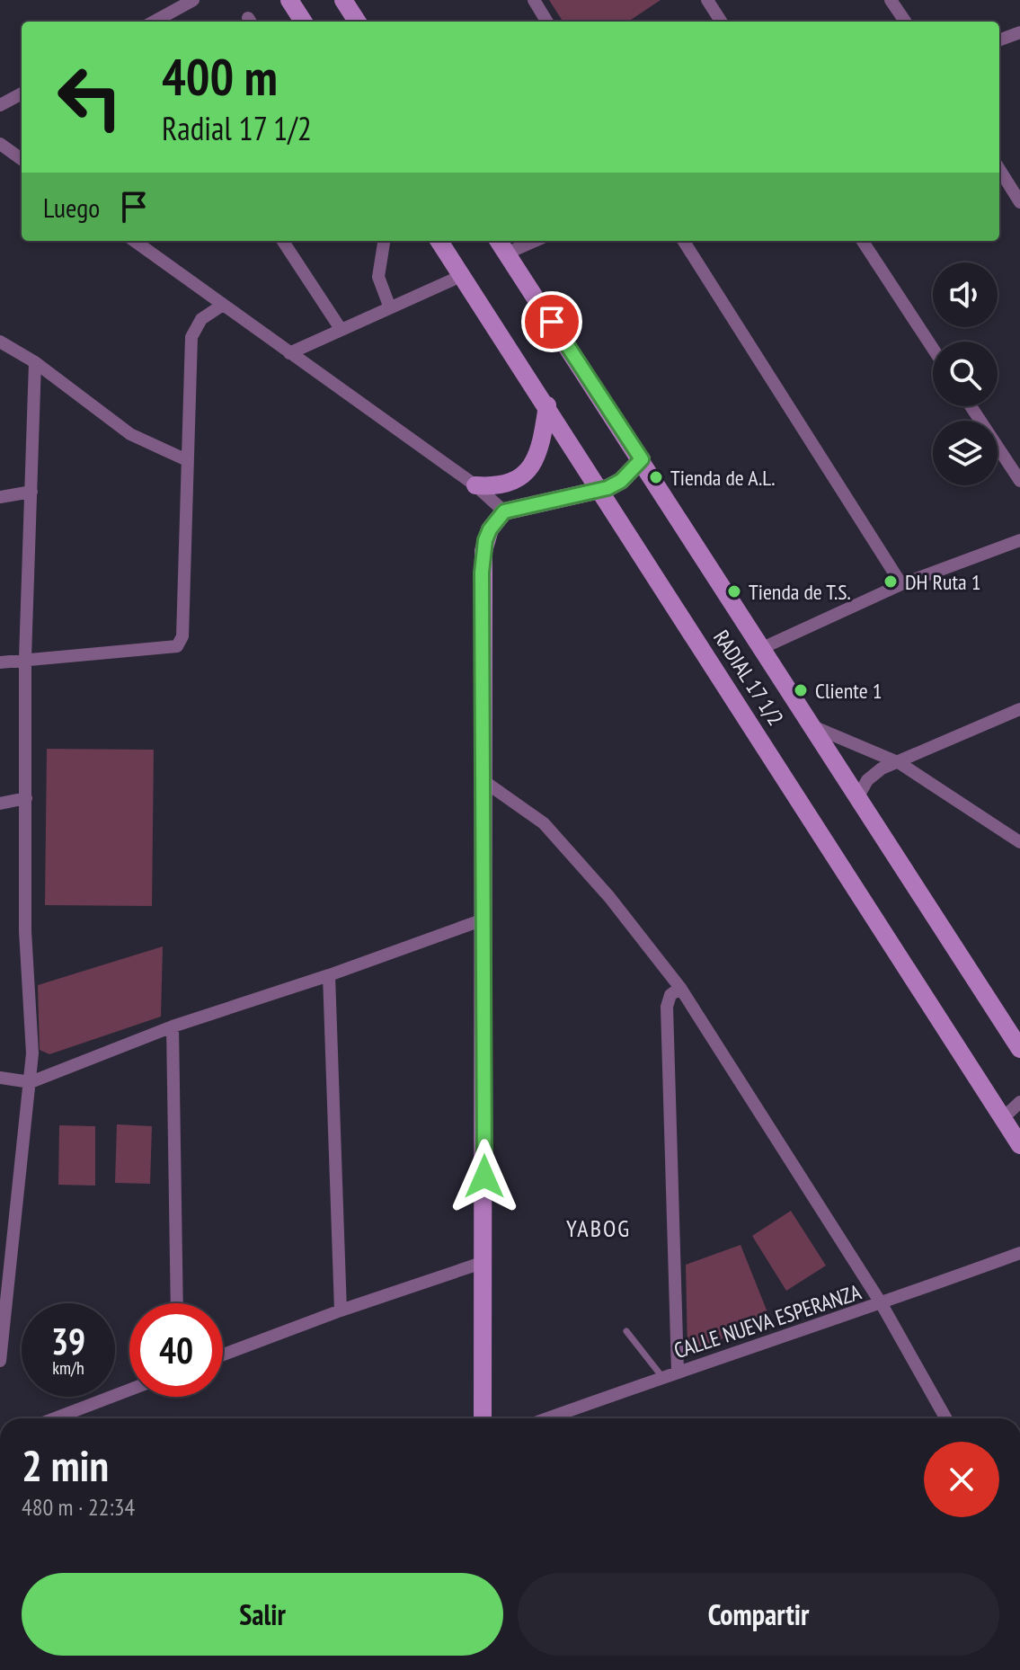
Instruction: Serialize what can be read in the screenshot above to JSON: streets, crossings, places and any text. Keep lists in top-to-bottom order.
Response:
{
  "streets": {
    "street": ["RADIAL 17 1/2", "CALLE NUEVA ESPERANZA"]
  },
  "districts": ["YABOG"],
  "places": [
    "Tienda de A.L.",
    "DH Ruta 1",
    "Tienda de T.S.",
    "Cliente 1"
  ],
  "page": {
    "turn": ["400 m", "Radial 17 1/2"],
    "then": "Luego",
    "speed": "39 km/h",
    "limit": "40",
    "heading": ["2 min", "480 m · 22:34"],
    "buttons": ["Salir", "Compartir"]
  }
}
